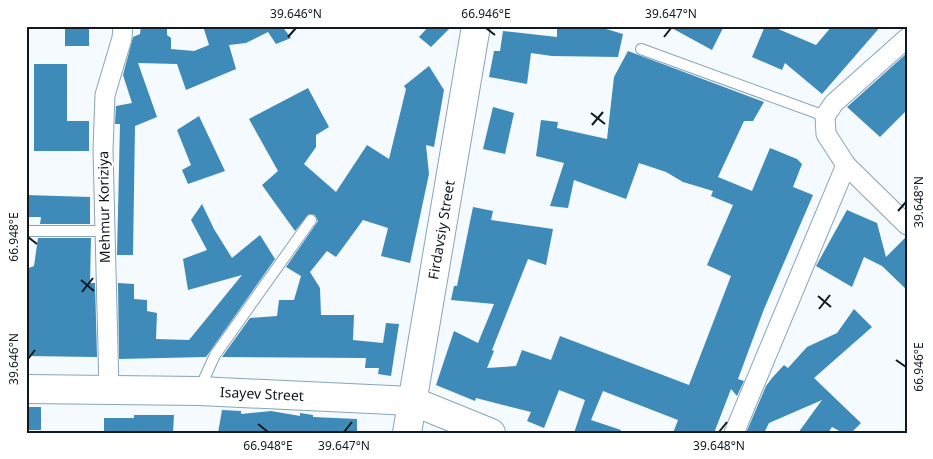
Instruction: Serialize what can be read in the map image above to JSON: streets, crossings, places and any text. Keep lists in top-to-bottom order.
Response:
{
  "streets": {
    "main road": ["Firdavsiy Street", "Isayev Street"],
    "street": ["Mehmur Koriziya"]
  },
  "crossings": [
    ["Mehmur Koriziya", "Isayev Street"],
    ["Firdavsiy Street", "Isayev Street"]
  ],
  "coordinates": [
    "39.646°N",
    "66.946°E",
    "39.647°N",
    "39.648°N",
    "66.948°E"
  ]
}
